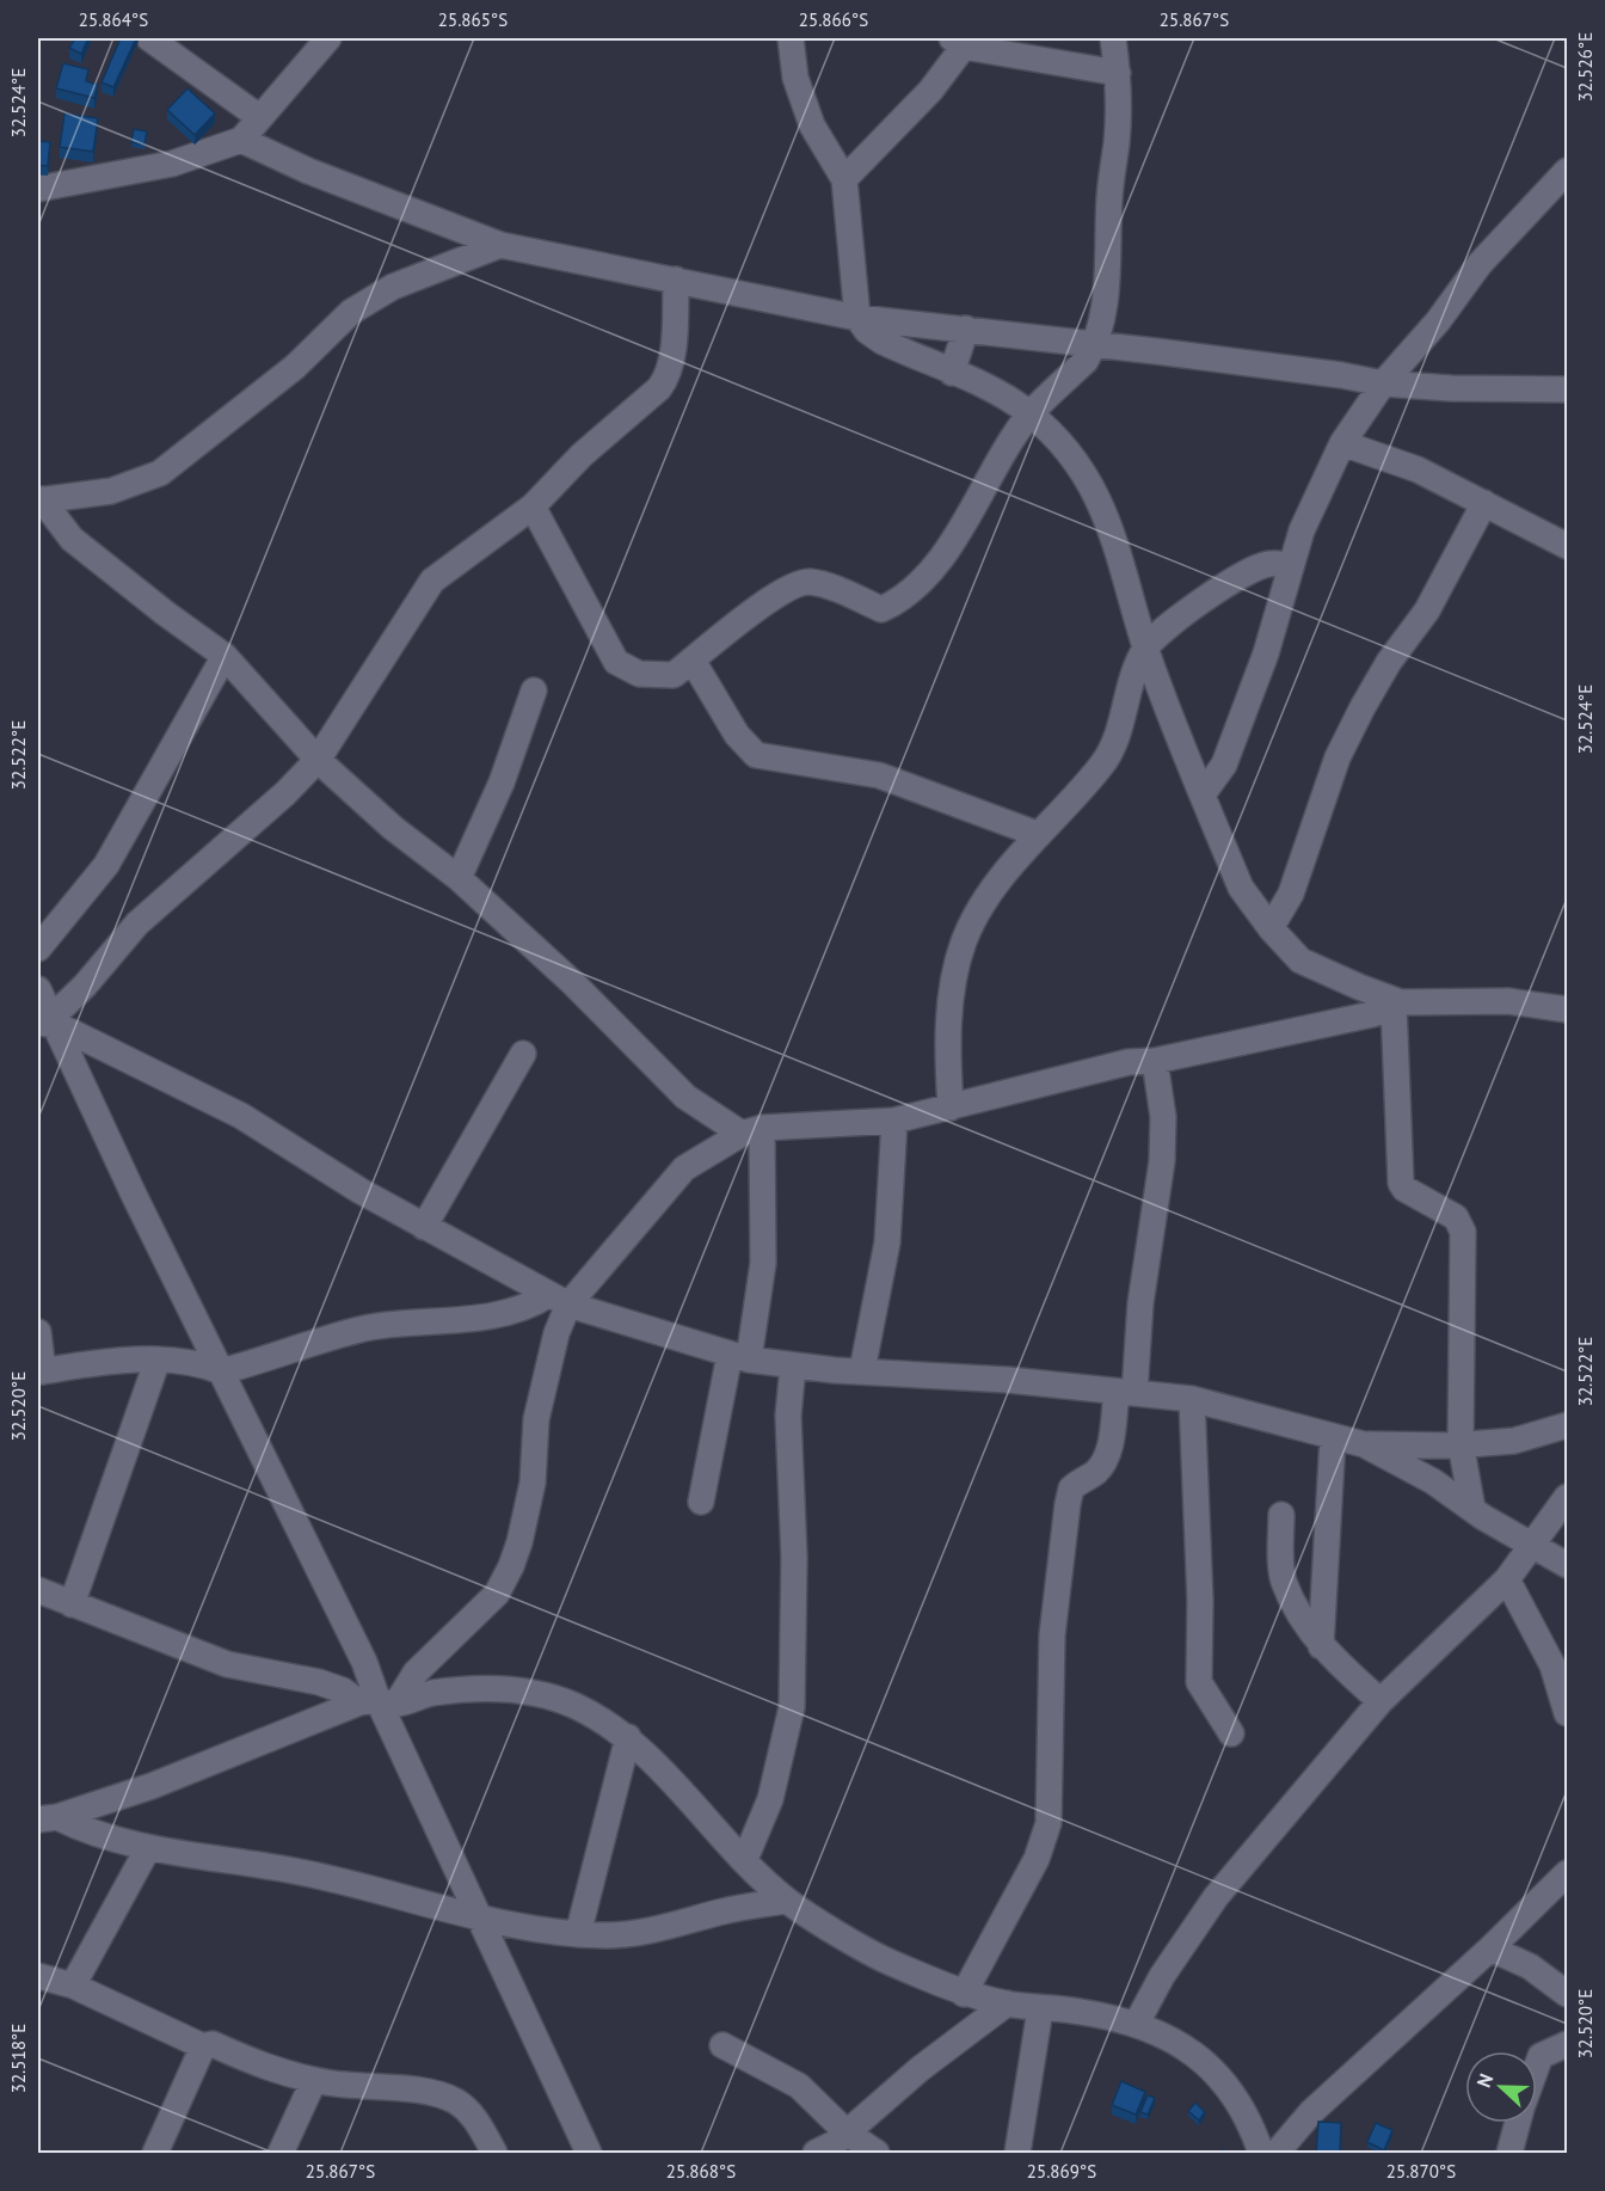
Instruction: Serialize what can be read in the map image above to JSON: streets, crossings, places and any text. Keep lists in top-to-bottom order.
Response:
{
  "north": "left",
  "coordinates": [
    "25.864°S",
    "25.865°S",
    "25.866°S",
    "25.867°S",
    "32.526°E",
    "32.524°E",
    "32.522°E",
    "32.520°E",
    "32.518°E",
    "25.868°S",
    "25.869°S",
    "25.870°S"
  ]
}
